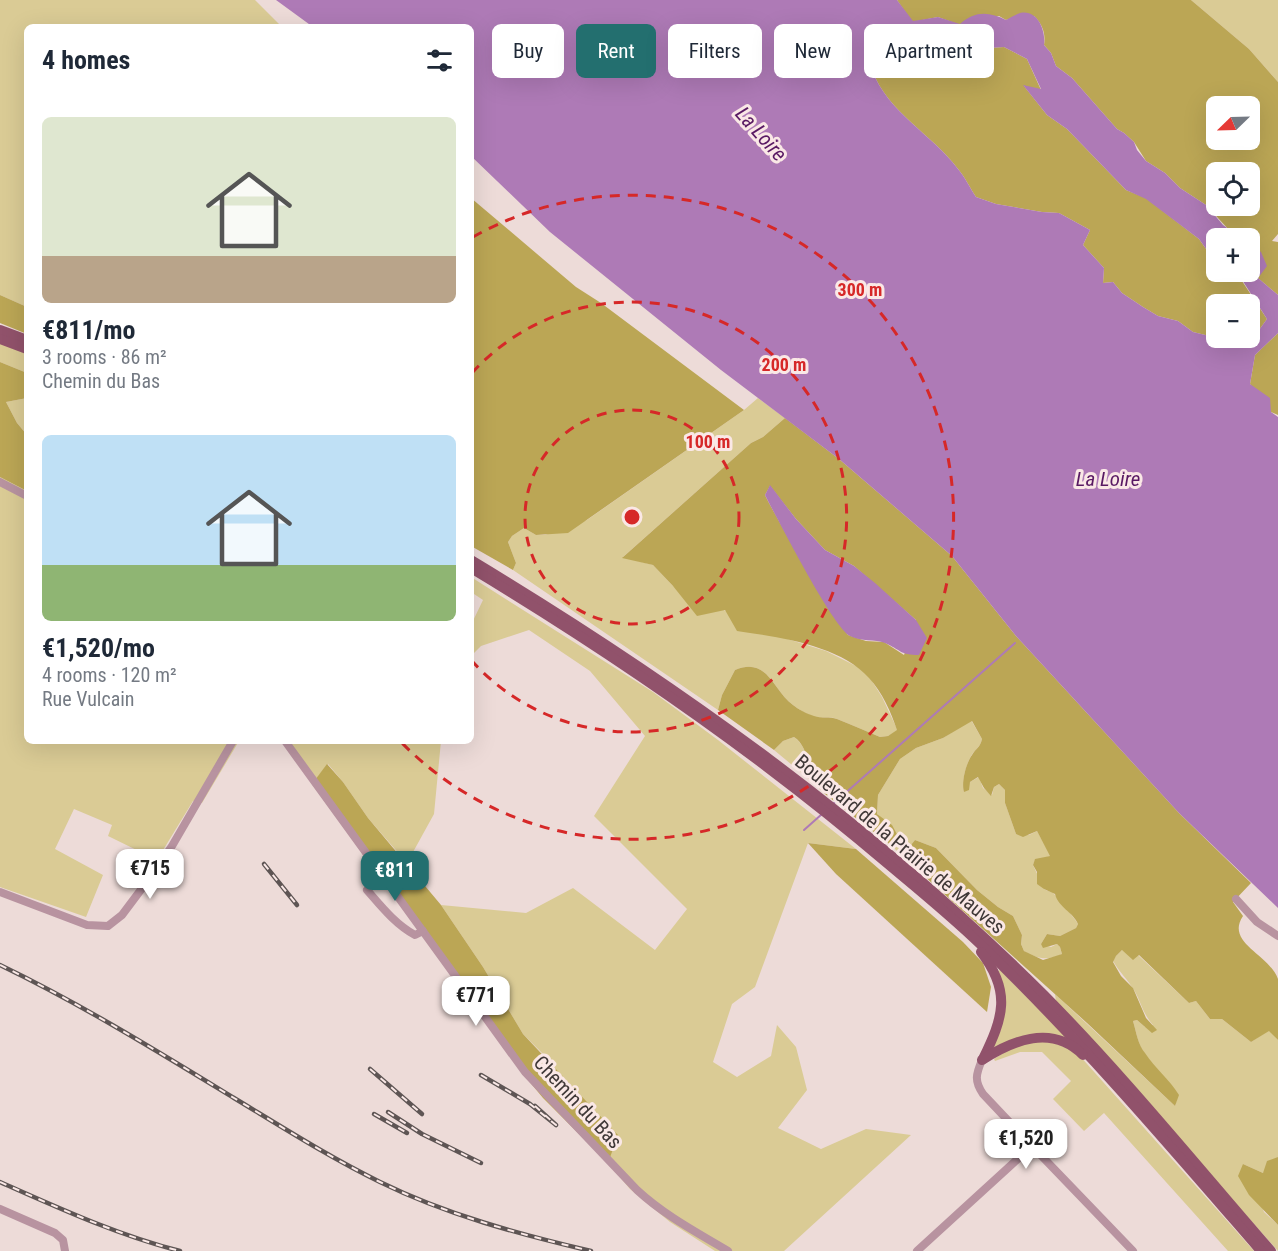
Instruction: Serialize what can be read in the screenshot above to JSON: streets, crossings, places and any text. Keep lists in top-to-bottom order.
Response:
{
  "streets": {
    "main road": ["Boulevard de la Prairie de Mauves"],
    "street": ["Chemin du Bas"]
  },
  "water": ["La Loire"],
  "north": "bottom left",
  "page": {
    "chip": [
      "Buy",
      "Rent",
      "Filters",
      "New",
      "Apartment"
    ],
    "heading": "4 homes",
    "map_buttons": ["+", "−"],
    "list": [
      {
        "name": "€811/mo",
        "note": "3 rooms · 86 m² · Chemin du Bas"
      },
      {
        "name": "€1,520/mo",
        "note": "4 rooms · 120 m² · Rue Vulcain"
      }
    ],
    "price": [
      "€715",
      "€811",
      "€771",
      "€1,520"
    ]
  },
  "rings": ["300 m", "200 m", "100 m"]
}
